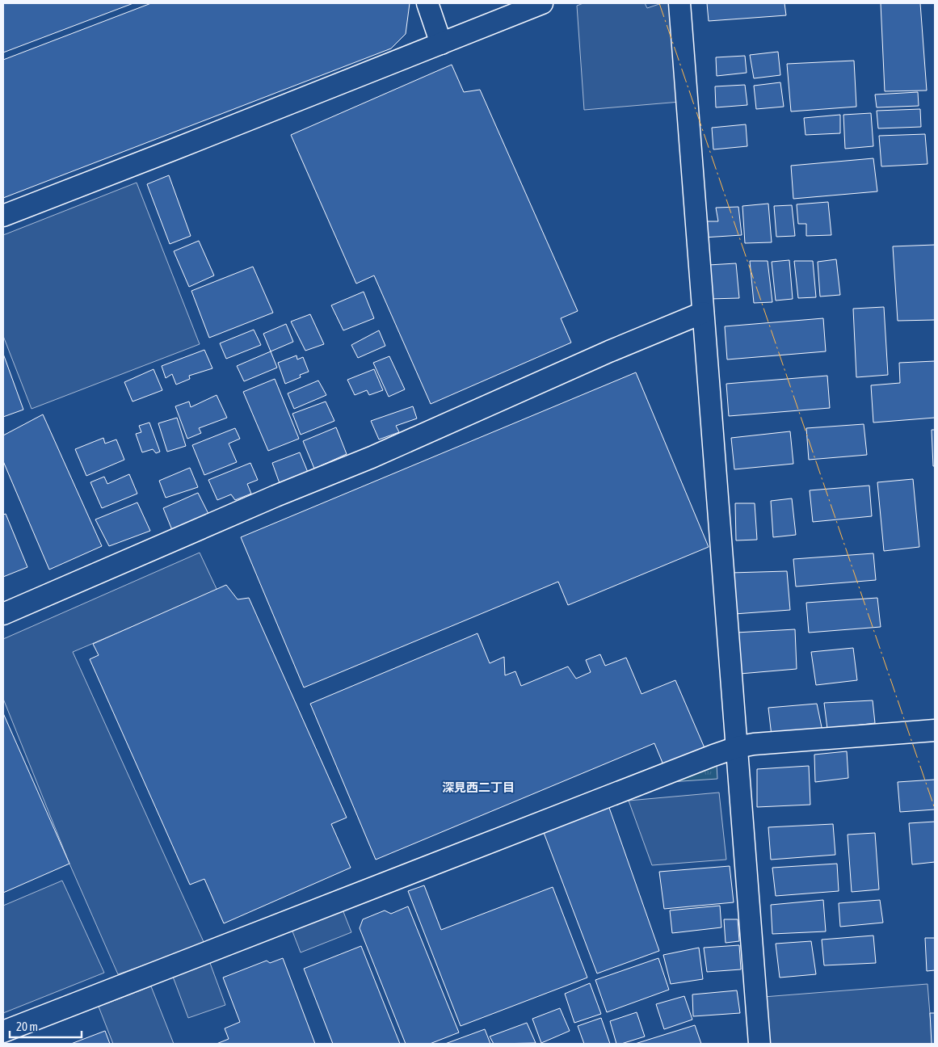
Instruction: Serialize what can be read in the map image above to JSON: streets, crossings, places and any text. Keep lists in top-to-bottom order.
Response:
{
  "districts": ["深見西二丁目"],
  "scale_bar": "20 m"
}
